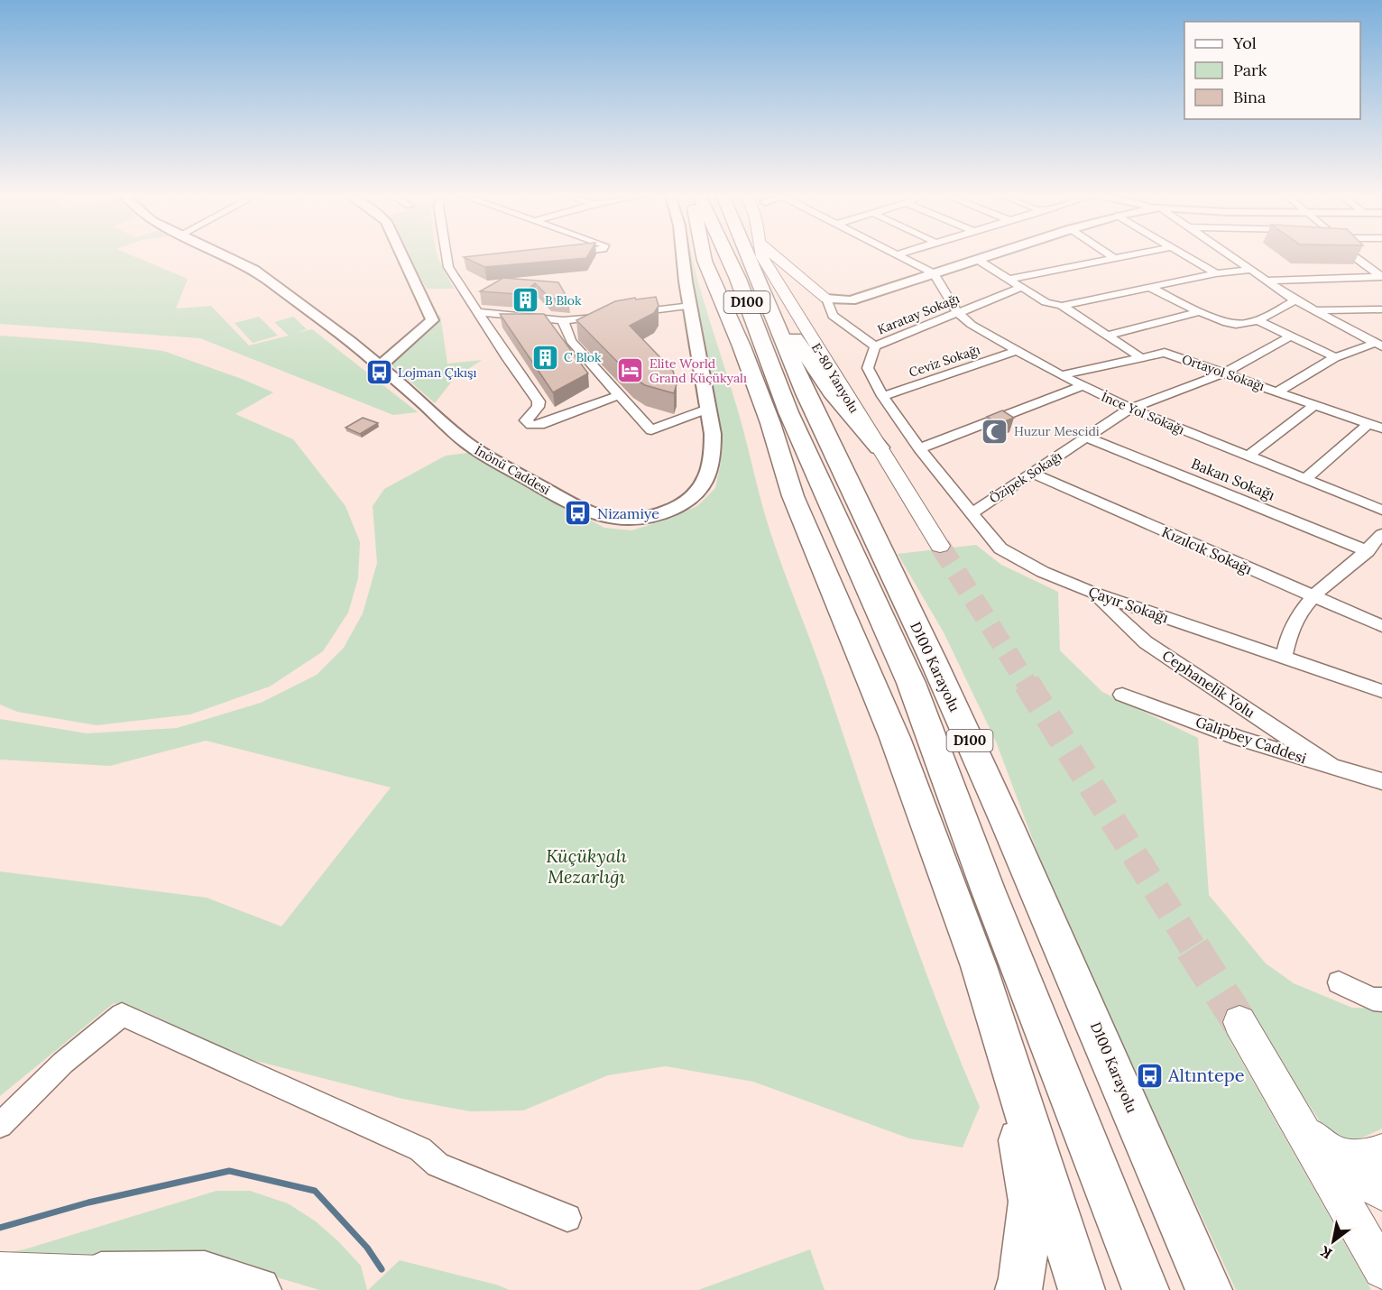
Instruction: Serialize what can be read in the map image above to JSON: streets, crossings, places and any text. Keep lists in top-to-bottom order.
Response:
{
  "streets": {
    "highway": ["D100", "D100 Karayolu"],
    "street": [
      "Karatay Sokağı",
      "Ceviz Sokağı",
      "Ortayol Sokağı",
      "İnce Yol Sokağı",
      "İnönü Caddesi",
      "Özipek Sokağı",
      "Bakan Sokağı",
      "Kızılcık Sokağı",
      "Çayır Sokağı",
      "Cephanelik Yolu",
      "Galipbey Caddesi"
    ]
  },
  "crossings": [
    ["Karatay Sokağı", "Ceviz Sokağı"],
    ["Karatay Sokağı", "İnce Yol Sokağı"],
    ["Karatay Sokağı", "Çayır Sokağı"],
    ["Ceviz Sokağı", "İnce Yol Sokağı"],
    ["Ortayol Sokağı", "İnce Yol Sokağı"],
    ["Ortayol Sokağı", "Özipek Sokağı"],
    ["İnce Yol Sokağı", "Özipek Sokağı"],
    ["Özipek Sokağı", "Bakan Sokağı"],
    ["Özipek Sokağı", "Kızılcık Sokağı"],
    ["Özipek Sokağı", "Çayır Sokağı"],
    ["Çayır Sokağı", "Cephanelik Yolu"],
    ["Cephanelik Yolu", "Galipbey Caddesi"]
  ],
  "parks": ["Küçükyalı Mezarlığı"],
  "places": {
    "building": ["B Blok", "C Blok"],
    "hotel": ["Elite World Grand Küçükyalı"],
    "bus stop": ["Lojman Çıkışı", "Nizamiye", "Altıntepe"],
    "mosque": ["Huzur Mescidi"]
  },
  "legend": ["Yol", "Park", "Bina"],
  "north": "bottom left"
}
